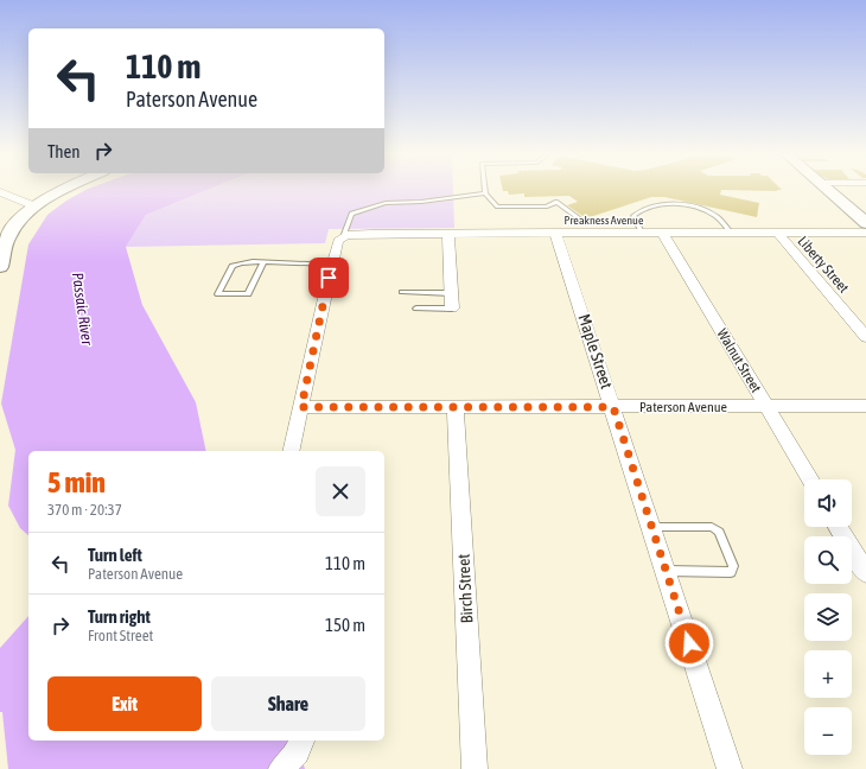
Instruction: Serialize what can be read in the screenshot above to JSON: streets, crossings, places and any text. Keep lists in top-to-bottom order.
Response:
{
  "streets": {
    "street": [
      "Preakness Avenue",
      "Liberty Street",
      "Maple Street",
      "Walnut Street",
      "Paterson Avenue",
      "Birch Street"
    ]
  },
  "crossings": [
    ["Preakness Avenue", "Liberty Street"],
    ["Preakness Avenue", "Maple Street"],
    ["Preakness Avenue", "Walnut Street"],
    ["Maple Street", "Paterson Avenue"],
    ["Walnut Street", "Paterson Avenue"],
    ["Paterson Avenue", "Birch Street"]
  ],
  "water": ["Passaic River"],
  "page": {
    "turn": ["110 m", "Paterson Avenue"],
    "then": "Then",
    "heading": ["5 min", "370 m · 20:37"],
    "map_buttons": ["+", "−"],
    "list": [
      {
        "name": "Turn left",
        "note": "Paterson Avenue",
        "value": "110 m"
      },
      {
        "name": "Turn right",
        "note": "Front Street",
        "value": "150 m"
      }
    ],
    "buttons": ["Exit", "Share"]
  }
}
